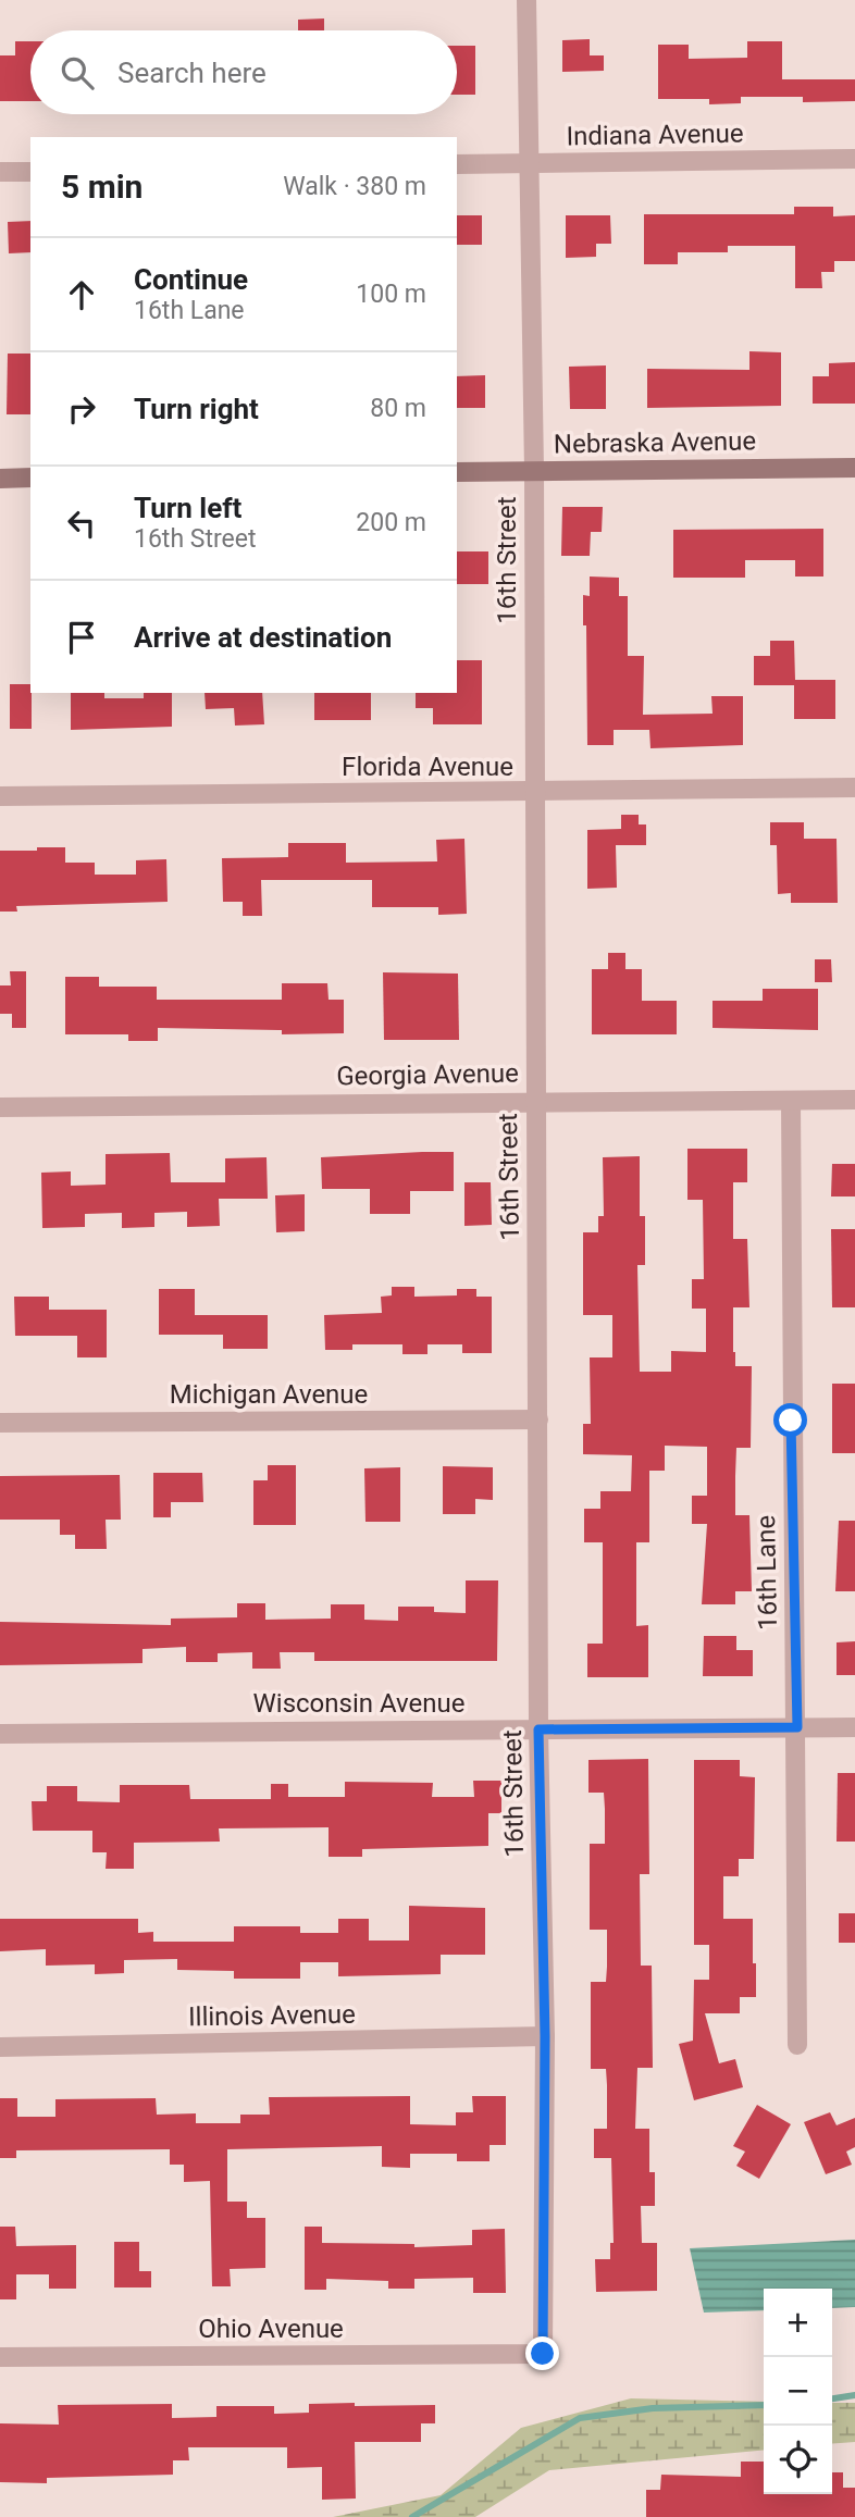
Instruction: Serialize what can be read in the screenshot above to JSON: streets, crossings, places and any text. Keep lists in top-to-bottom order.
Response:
{
  "streets": {
    "main road": ["Nebraska Avenue"],
    "street": [
      "Indiana Avenue",
      "16th Street",
      "Florida Avenue",
      "Georgia Avenue",
      "Michigan Avenue",
      "16th Lane",
      "Wisconsin Avenue",
      "Illinois Avenue",
      "Ohio Avenue"
    ]
  },
  "crossings": [
    ["Indiana Avenue", "16th Street"],
    ["Nebraska Avenue", "16th Street"],
    ["16th Street", "Florida Avenue"],
    ["16th Street", "Georgia Avenue"],
    ["16th Street", "Michigan Avenue"],
    ["16th Street", "Wisconsin Avenue"],
    ["16th Street", "Illinois Avenue"],
    ["16th Street", "Ohio Avenue"],
    ["Georgia Avenue", "16th Lane"],
    ["16th Lane", "Wisconsin Avenue"]
  ],
  "page": {
    "search": "Search here",
    "heading": ["5 min", "Walk · 380 m"],
    "list": [
      ["Continue", "16th Lane", "100 m"],
      ["Turn right", "80 m"],
      ["Turn left", "16th Street", "200 m"],
      "Arrive at destination"
    ],
    "map_buttons": ["+", "−"]
  }
}
